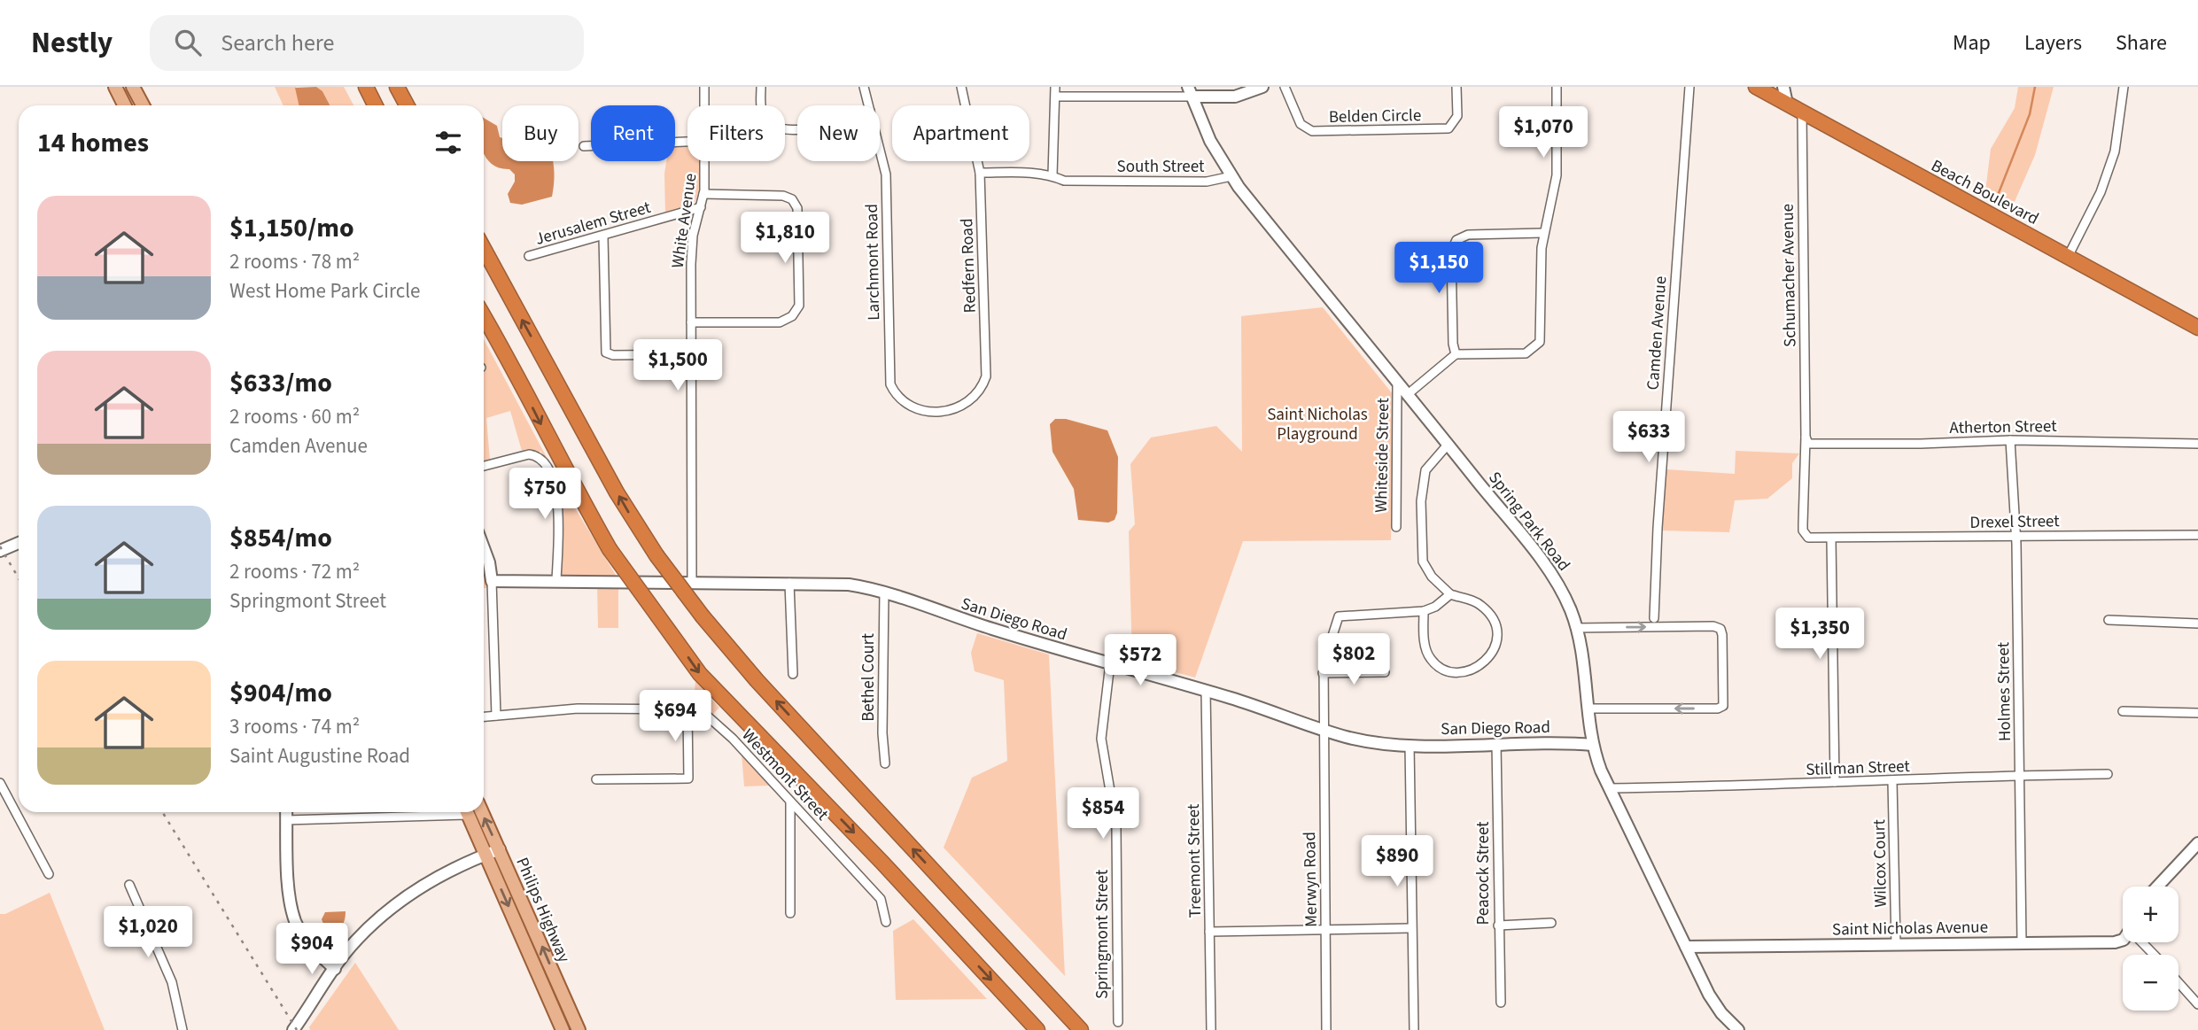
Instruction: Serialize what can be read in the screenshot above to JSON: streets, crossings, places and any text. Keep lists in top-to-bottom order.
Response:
{
  "streets": {
    "highway": ["Beach Boulevard"],
    "main road": ["Philips Highway"],
    "street": [
      "Belden Circle",
      "South Street",
      "White Avenue",
      "Jerusalem Street",
      "Larchmont Road",
      "Redfern Road",
      "Schumacher Avenue",
      "Camden Avenue",
      "Atherton Street",
      "Whiteside Street",
      "Spring Park Road",
      "Drexel Street",
      "San Diego Road",
      "Bethel Court",
      "Holmes Street",
      "Stillman Street",
      "Westmont Street",
      "Treemont Street",
      "Wilcox Court",
      "Peacock Street",
      "Merwyn Road",
      "Saint Nicholas Avenue",
      "Springmont Street"
    ]
  },
  "crossings": [
    ["South Street", "Redfern Road"],
    ["South Street", "Spring Park Road"],
    ["Beach Boulevard", "Schumacher Avenue"],
    ["White Avenue", "Jerusalem Street"],
    ["White Avenue", "San Diego Road"],
    ["Larchmont Road", "Redfern Road"],
    ["Schumacher Avenue", "Atherton Street"],
    ["Schumacher Avenue", "Drexel Street"],
    ["Atherton Street", "Holmes Street"],
    ["Whiteside Street", "Spring Park Road"],
    ["Spring Park Road", "San Diego Road"],
    ["Spring Park Road", "Stillman Street"],
    ["Spring Park Road", "Saint Nicholas Avenue"],
    ["Drexel Street", "Holmes Street"],
    ["San Diego Road", "Bethel Court"],
    ["San Diego Road", "Treemont Street"],
    ["San Diego Road", "Peacock Street"],
    ["San Diego Road", "Merwyn Road"],
    ["San Diego Road", "Springmont Street"],
    ["Holmes Street", "Stillman Street"],
    ["Holmes Street", "Saint Nicholas Avenue"],
    ["Stillman Street", "Wilcox Court"],
    ["Wilcox Court", "Saint Nicholas Avenue"]
  ],
  "parks": ["Saint Nicholas Playground"],
  "page": {
    "header": "Nestly",
    "search": "Search here",
    "nav": ["Map", "Layers", "Share"],
    "chip": [
      "Buy",
      "Rent",
      "Filters",
      "New",
      "Apartment"
    ],
    "heading": "14 homes",
    "price": [
      "$1,070",
      "$1,810",
      "$1,150",
      "$1,500",
      "$633",
      "$750",
      "$1,350",
      "$802",
      "$572",
      "$694",
      "$854",
      "$890",
      "$1,020",
      "$904"
    ],
    "list": [
      {
        "name": "$1,150/mo",
        "note": "2 rooms · 78 m² · West Home Park Circle"
      },
      {
        "name": "$633/mo",
        "note": "2 rooms · 60 m² · Camden Avenue"
      },
      {
        "name": "$854/mo",
        "note": "2 rooms · 72 m² · Springmont Street"
      },
      {
        "name": "$904/mo",
        "note": "3 rooms · 74 m² · Saint Augustine Road"
      }
    ],
    "map_buttons": ["+", "−"]
  }
}
